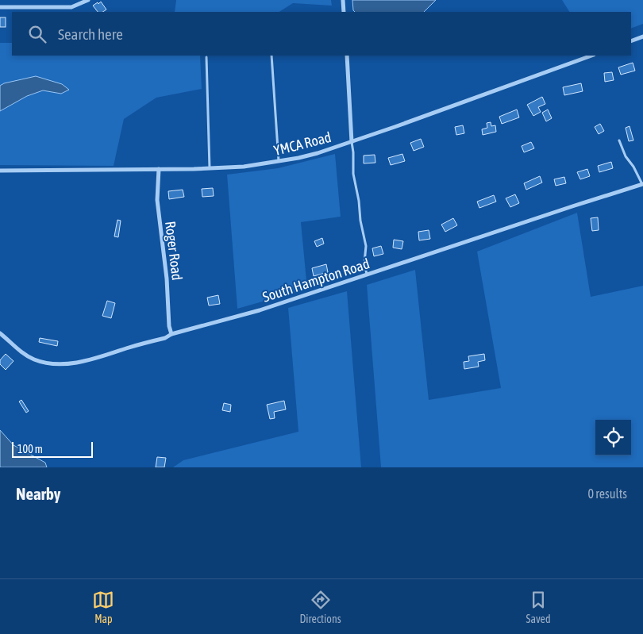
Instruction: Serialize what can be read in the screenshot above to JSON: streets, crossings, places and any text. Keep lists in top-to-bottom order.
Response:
{
  "streets": {
    "street": ["YMCA Road", "Roger Road", "South Hampton Road"]
  },
  "crossings": [
    ["YMCA Road", "Roger Road"],
    ["Roger Road", "South Hampton Road"]
  ],
  "scale_bar": "100 m",
  "page": {
    "search": "Search here",
    "scale": "100 m",
    "heading": ["Nearby", "0 results"],
    "nav": ["Map", "Directions", "Saved"]
  }
}
